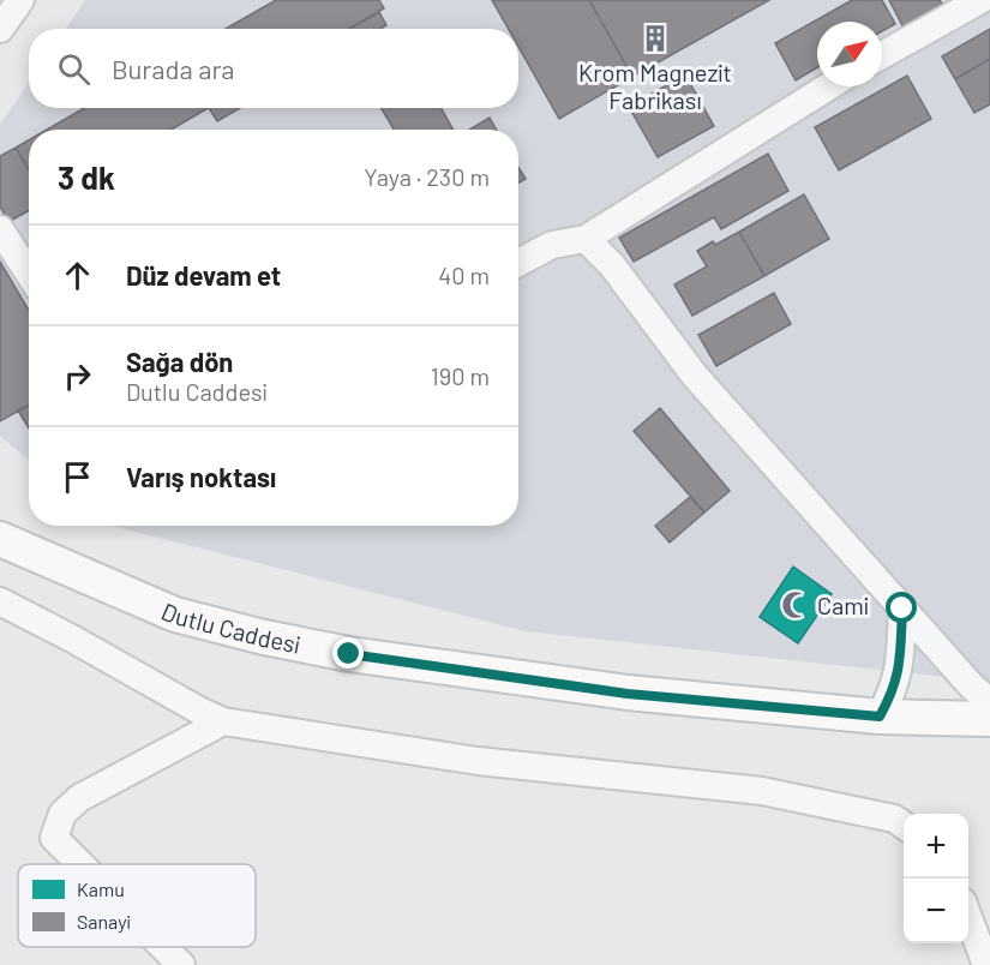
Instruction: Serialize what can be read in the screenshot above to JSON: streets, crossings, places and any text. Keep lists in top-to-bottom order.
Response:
{
  "streets": {
    "main road": ["Dutlu Caddesi"]
  },
  "places": {
    "building": ["Krom Magnezit Fabrikası"],
    "mosque": ["Cami"]
  },
  "legend": ["Kamu", "Sanayi"],
  "north": "top right",
  "page": {
    "search": "Burada ara",
    "heading": ["3 dk", "Yaya · 230 m"],
    "list": [
      ["Düz devam et", "40 m"],
      ["Sağa dön", "Dutlu Caddesi", "190 m"],
      "Varış noktası"
    ],
    "map_buttons": ["+", "−"]
  }
}
